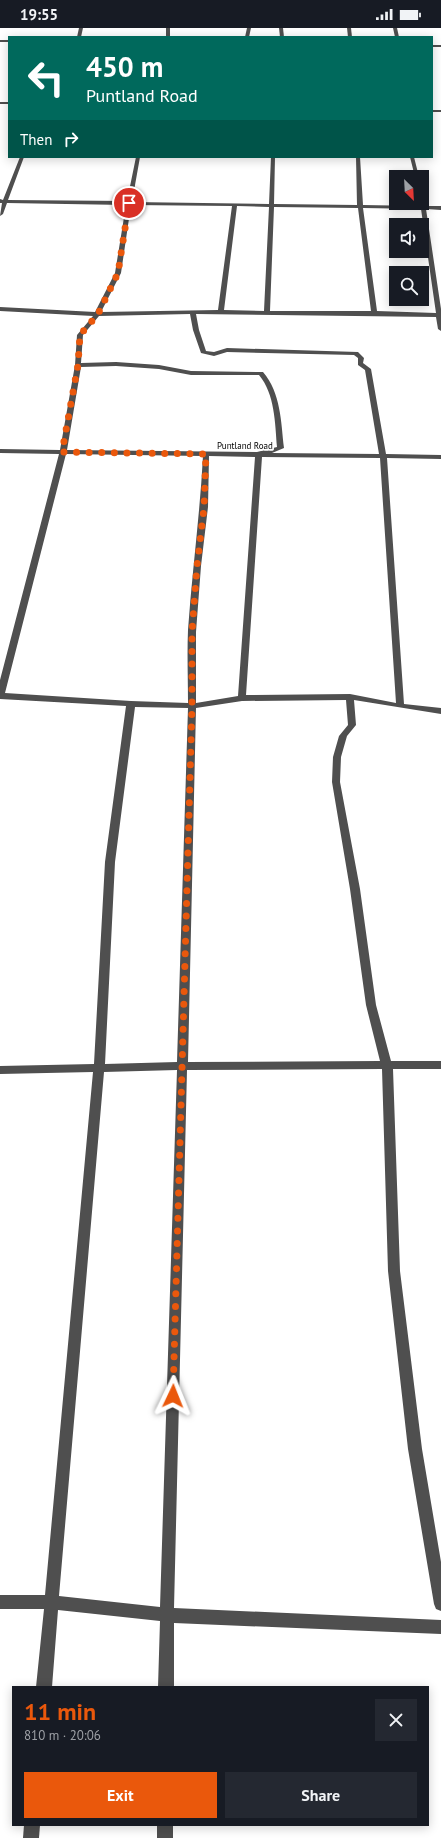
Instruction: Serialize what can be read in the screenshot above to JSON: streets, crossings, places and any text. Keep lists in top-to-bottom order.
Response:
{
  "streets": {
    "street": ["Puntland Road"]
  },
  "north": "bottom right",
  "page": {
    "status": "19:55",
    "turn": ["450 m", "Puntland Road"],
    "then": "Then",
    "heading": ["11 min", "810 m · 20:06"],
    "buttons": ["Exit", "Share"]
  }
}
